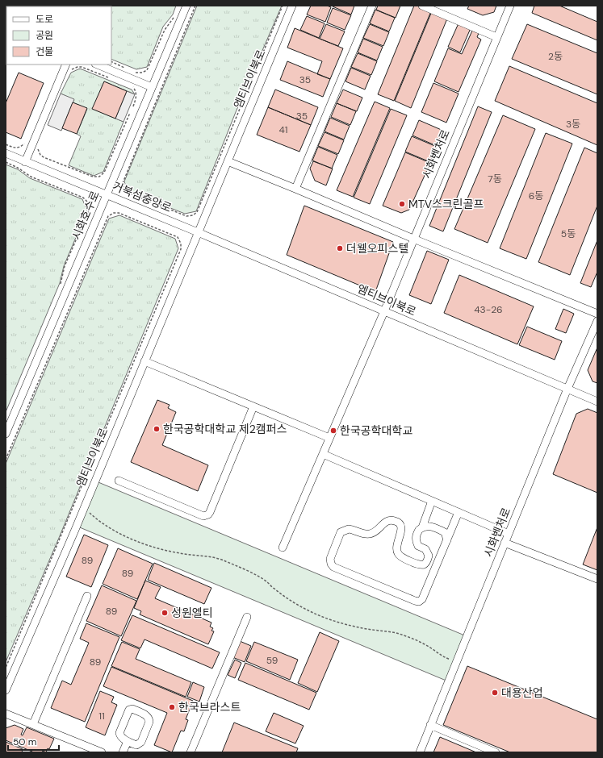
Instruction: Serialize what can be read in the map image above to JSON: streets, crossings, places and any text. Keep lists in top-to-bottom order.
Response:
{
  "streets": {
    "street": [
      "엠티브이북로",
      "시화벤처로",
      "거북섬중앙로",
      "시화호수로"
    ]
  },
  "crossings": [
    ["엠티브이북로", "시화벤처로"],
    ["엠티브이북로", "거북섬중앙로"],
    ["거북섬중앙로", "시화호수로"]
  ],
  "places": [
    "MTV스크린골프",
    "더웰오피스텔",
    "한국공학대학교 제2캠퍼스",
    "한국공학대학교",
    "성원엘티",
    "대용산업",
    "한국브라스트"
  ],
  "house_numbers": [
    "2동",
    "35",
    "35",
    "3동",
    "41",
    "7동",
    "6동",
    "5동",
    "43-26",
    "89",
    "89",
    "89",
    "59",
    "89",
    "11"
  ],
  "legend": ["도로", "공원", "건물"],
  "scale_bar": "50 m"
}
